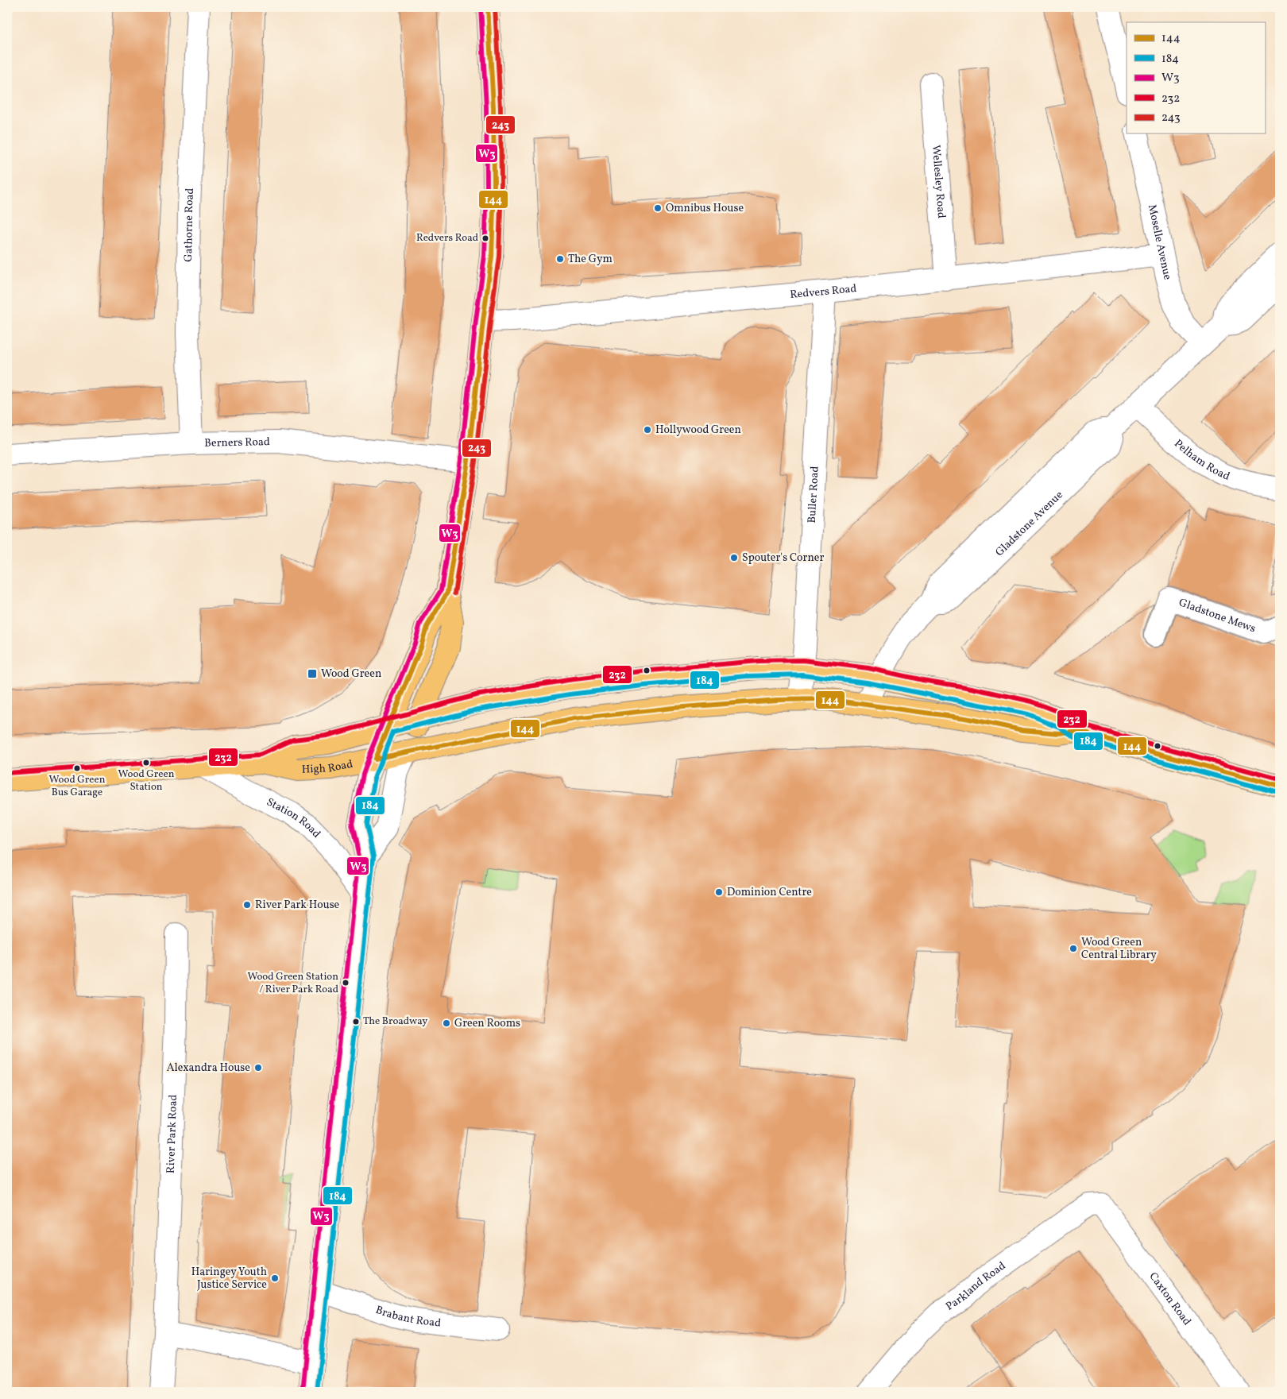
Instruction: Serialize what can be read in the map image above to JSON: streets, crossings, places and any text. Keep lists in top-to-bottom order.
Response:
{
  "streets": {
    "main road": ["High Road"],
    "street": [
      "Wellesley Road",
      "Gathorne Road",
      "Moselle Avenue",
      "Redvers Road",
      "Berners Road",
      "Pelham Road",
      "Buller Road",
      "Gladstone Avenue",
      "Gladstone Mews",
      "Station Road",
      "River Park Road",
      "Parkland Road",
      "Caxton Road",
      "Brabant Road"
    ]
  },
  "crossings": [
    ["Wellesley Road", "Redvers Road"],
    ["Gathorne Road", "Berners Road"],
    ["Moselle Avenue", "Redvers Road"],
    ["Moselle Avenue", "Gladstone Avenue"],
    ["Redvers Road", "Buller Road"],
    ["Pelham Road", "Gladstone Avenue"],
    ["Buller Road", "High Road"],
    ["Gladstone Avenue", "High Road"],
    ["High Road", "Station Road"],
    ["Parkland Road", "Caxton Road"]
  ],
  "places": {
    "other": [
      "Omnibus House",
      "Redvers Road",
      "The Gym",
      "Hollywood Green",
      "Spouter's Corner",
      "Wood Green Station",
      "Wood Green Bus Garage",
      "Dominion Centre",
      "River Park House",
      "Wood Green Central Library",
      "Wood Green Station / River Park Road",
      "The Broadway",
      "Green Rooms",
      "Alexandra House",
      "Haringey Youth Justice Service"
    ],
    "transit": ["Wood Green"]
  },
  "lines": [
    "transit line 144",
    "transit line W3",
    "transit line 243",
    "transit line 232",
    "transit line 184"
  ],
  "legend": [
    "144",
    "184",
    "W3",
    "232",
    "243"
  ]
}
